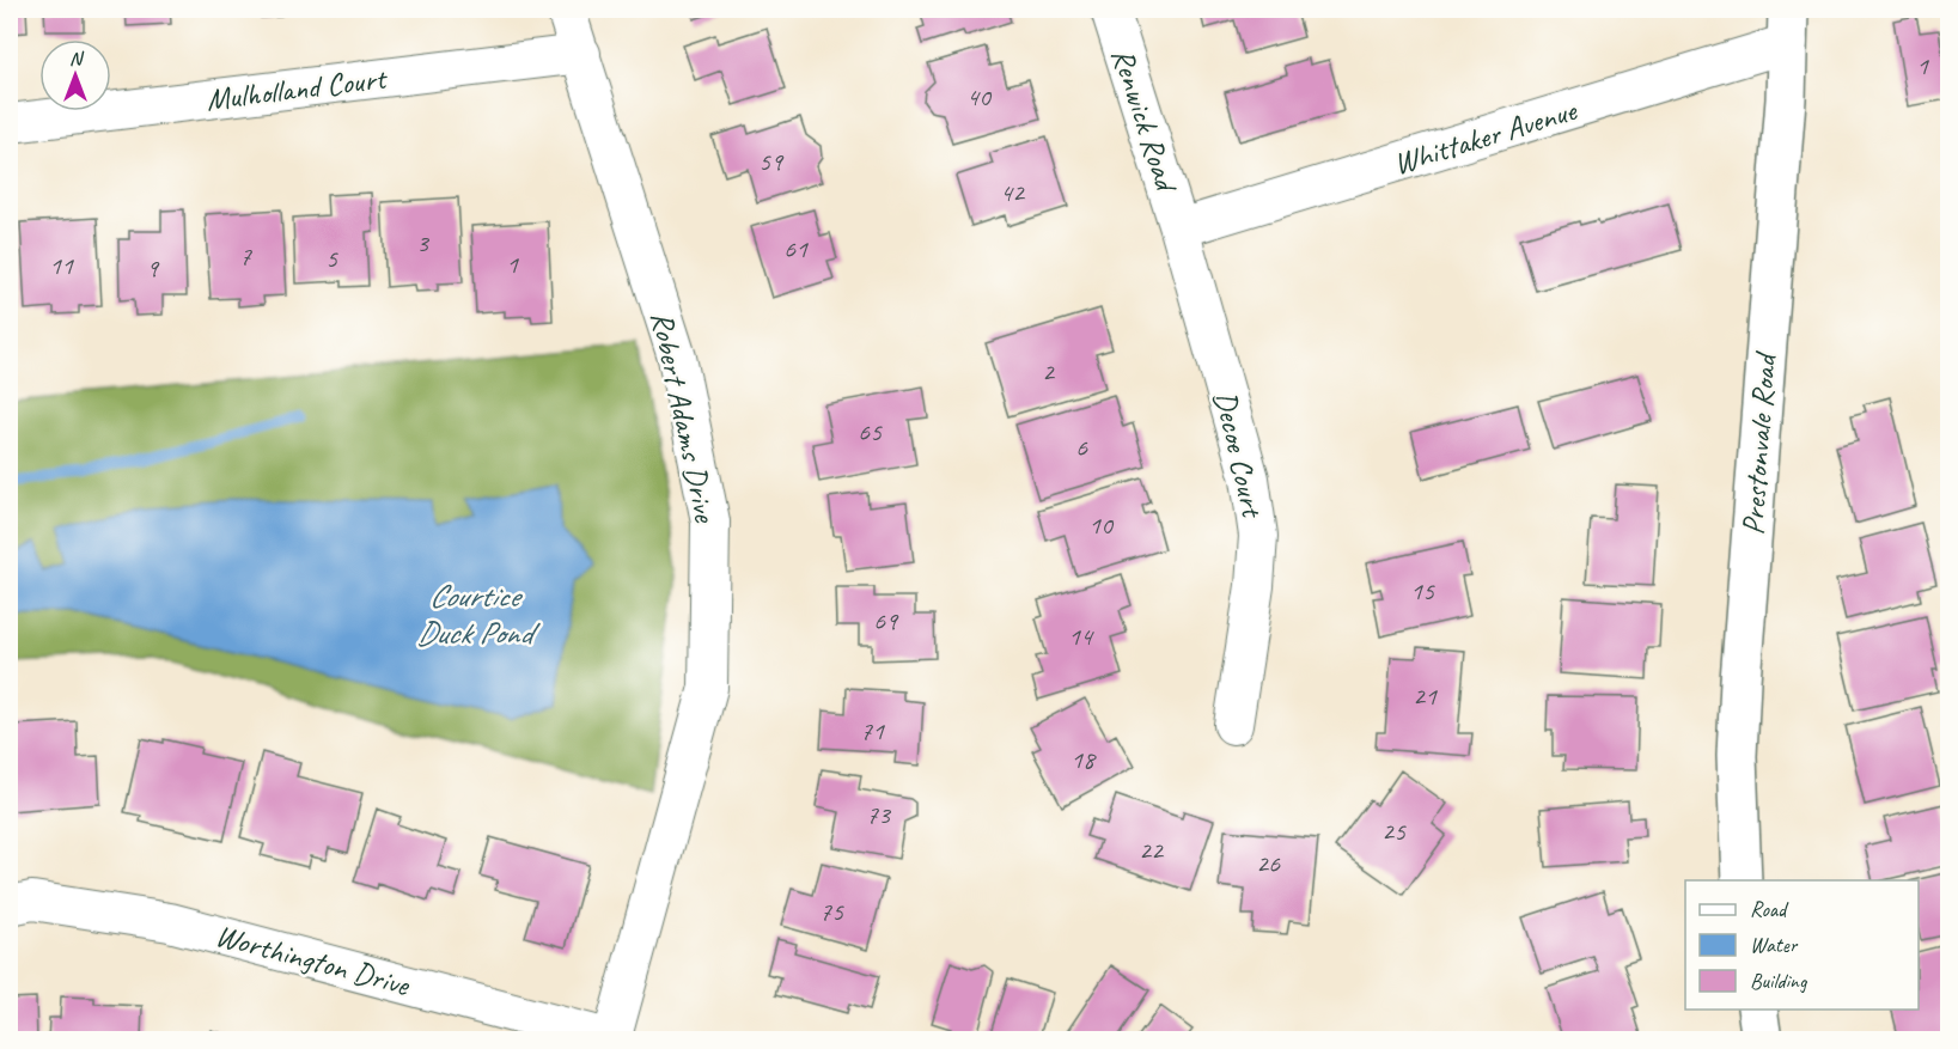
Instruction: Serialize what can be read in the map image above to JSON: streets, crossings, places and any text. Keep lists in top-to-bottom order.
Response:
{
  "streets": {
    "street": [
      "Mulholland Court",
      "Renwick Road",
      "Whittaker Avenue",
      "Robert Adams Drive",
      "Prestonvale Road",
      "Decoe Court",
      "Worthington Drive"
    ]
  },
  "crossings": [
    ["Mulholland Court", "Robert Adams Drive"],
    ["Renwick Road", "Whittaker Avenue"],
    ["Renwick Road", "Decoe Court"],
    ["Whittaker Avenue", "Prestonvale Road"],
    ["Whittaker Avenue", "Decoe Court"],
    ["Robert Adams Drive", "Worthington Drive"]
  ],
  "water": ["Courtice Duck Pond"],
  "house_numbers": [
    "1",
    "40",
    "59",
    "42",
    "3",
    "61",
    "7",
    "5",
    "1",
    "11",
    "9",
    "2",
    "65",
    "6",
    "10",
    "15",
    "69",
    "14",
    "21",
    "71",
    "18",
    "73",
    "25",
    "22",
    "26",
    "75"
  ],
  "legend": ["Road", "Water", "Building"],
  "north": "top"
}
